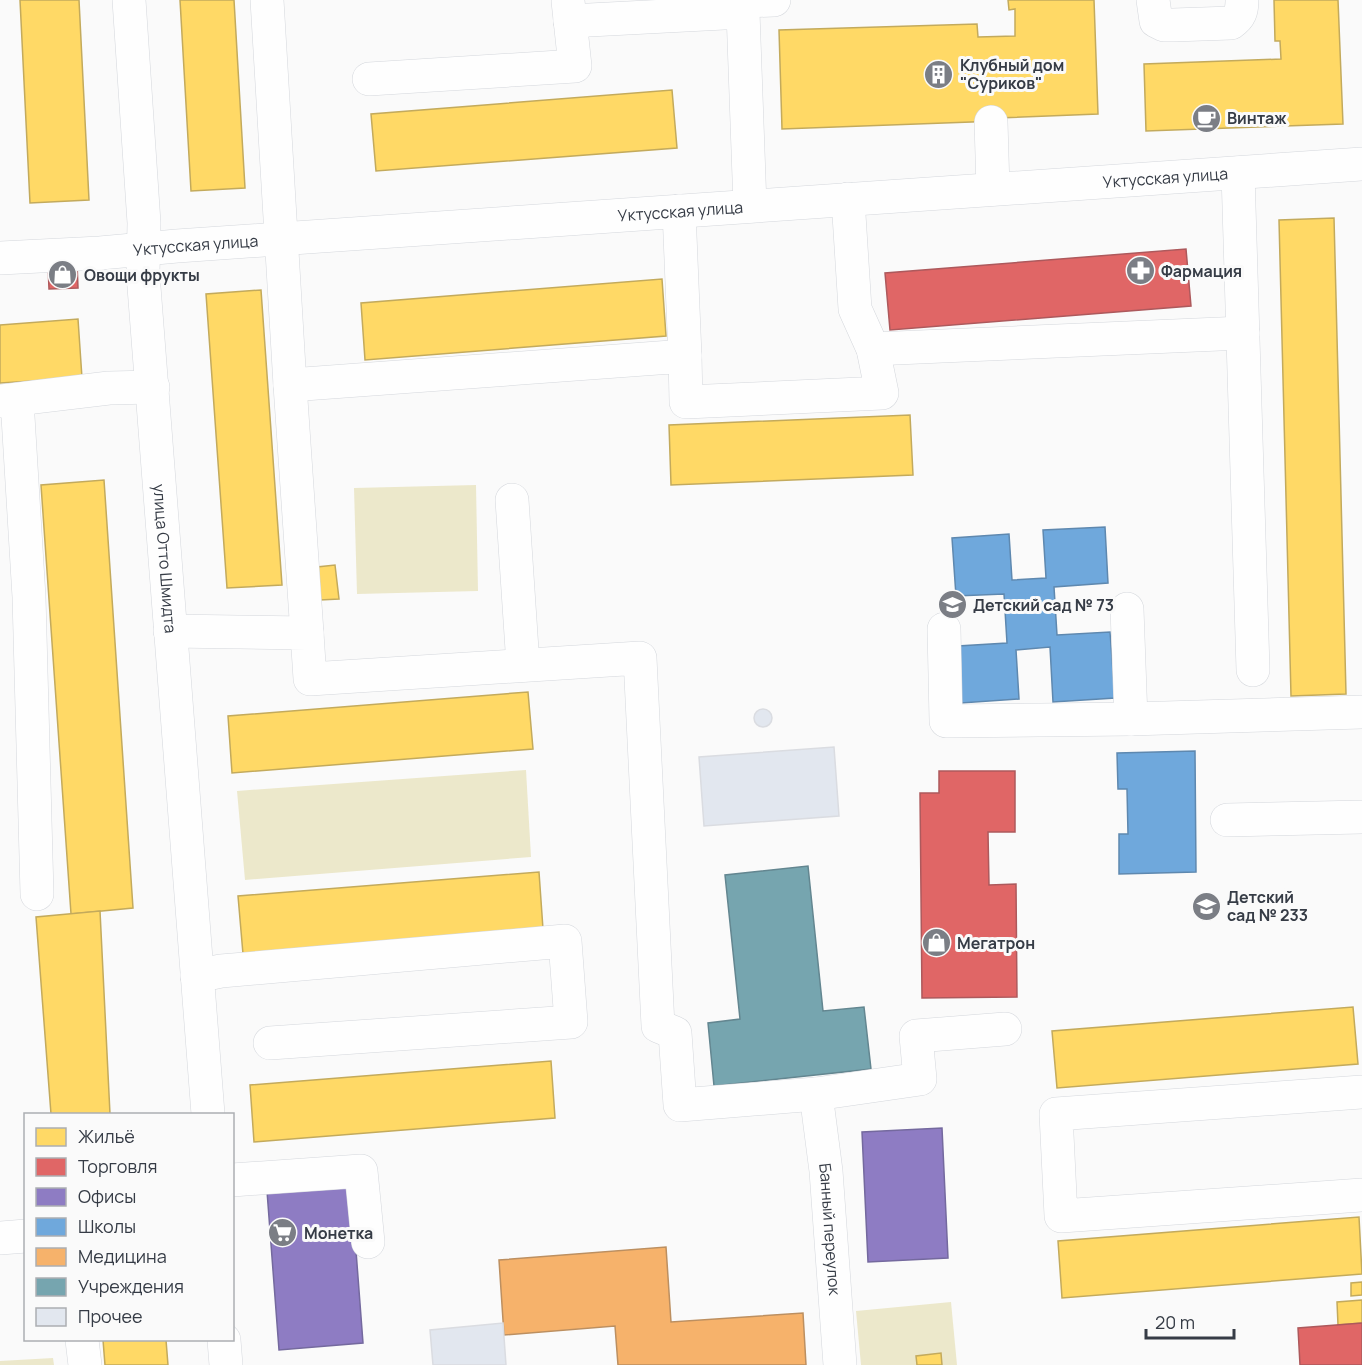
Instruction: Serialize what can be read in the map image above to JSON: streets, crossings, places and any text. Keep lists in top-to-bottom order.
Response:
{
  "streets": {
    "street": ["Уктусская улица", "улица Отто Шмидта", "Банный переулок"]
  },
  "crossings": [
    ["Уктусская улица", "улица Отто Шмидта"]
  ],
  "places": {
    "building": ["Клубный дом \"Суриков\""],
    "cafe": ["Винтаж"],
    "pharmacy": ["Фармация"],
    "shop": ["Овощи фрукты", "Мегатрон"],
    "school or university": ["Детский сад № 73", "Детский сад № 233"],
    "supermarket": ["Монетка"]
  },
  "legend": [
    "Жильё",
    "Торговля",
    "Офисы",
    "Школы",
    "Медицина",
    "Учреждения",
    "Прочее"
  ],
  "scale_bar": "20 m"
}
